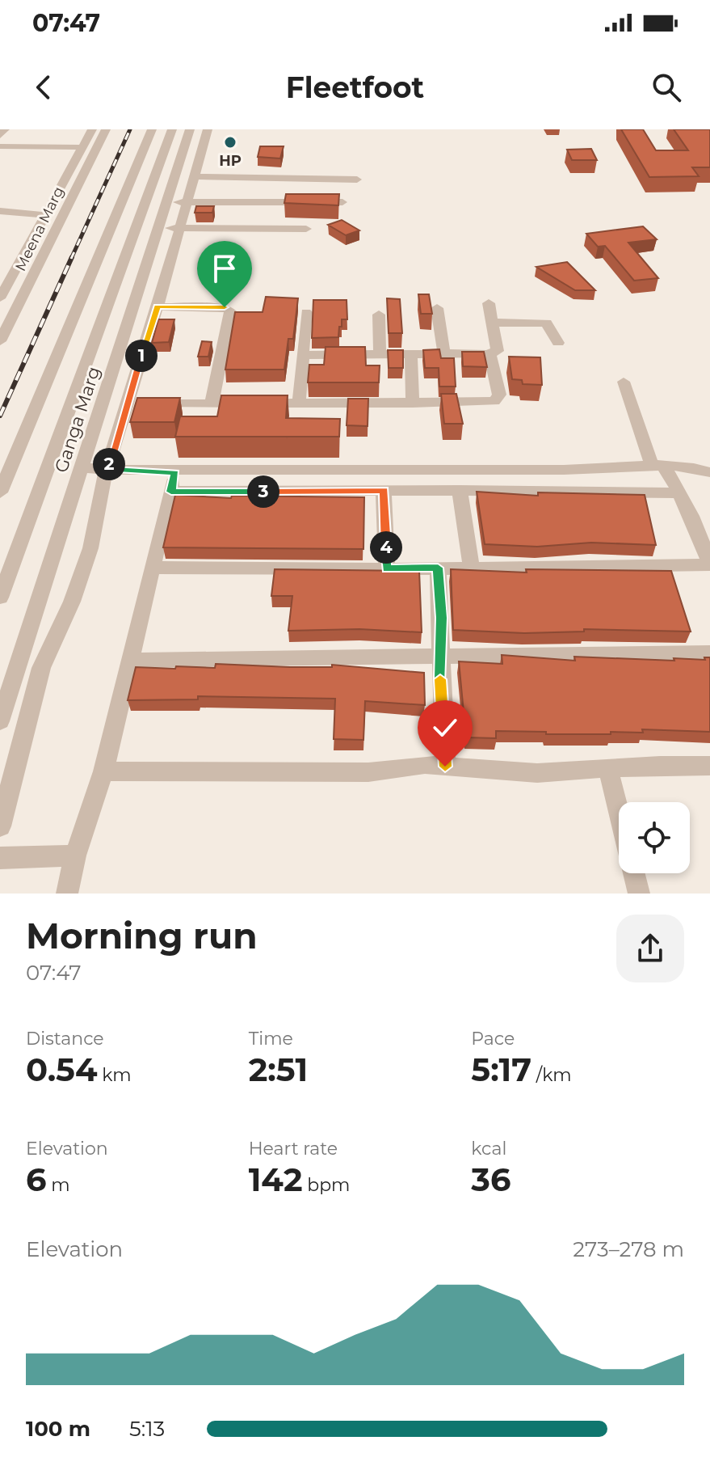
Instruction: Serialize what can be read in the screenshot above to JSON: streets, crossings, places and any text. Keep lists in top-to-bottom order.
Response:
{
  "streets": {
    "street": ["Meena Marg", "Ganga Marg"]
  },
  "places": ["HP"],
  "page": {
    "status": "07:47",
    "header": "Fleetfoot",
    "pins": [
      "1",
      "2",
      "3",
      "4"
    ],
    "heading": ["Morning run", "07:47"],
    "stats": [
      ["Distance", "0.54 km"],
      ["Time", "2:51"],
      ["Pace", "5:17 /km"],
      ["Elevation", "6 m"],
      ["Heart rate", "142 bpm"],
      ["kcal", "36"]
    ],
    "chart": ["Elevation", "273–278 m"],
    "list": [
      {
        "name": "100 m",
        "note": "5:13"
      }
    ]
  }
}
